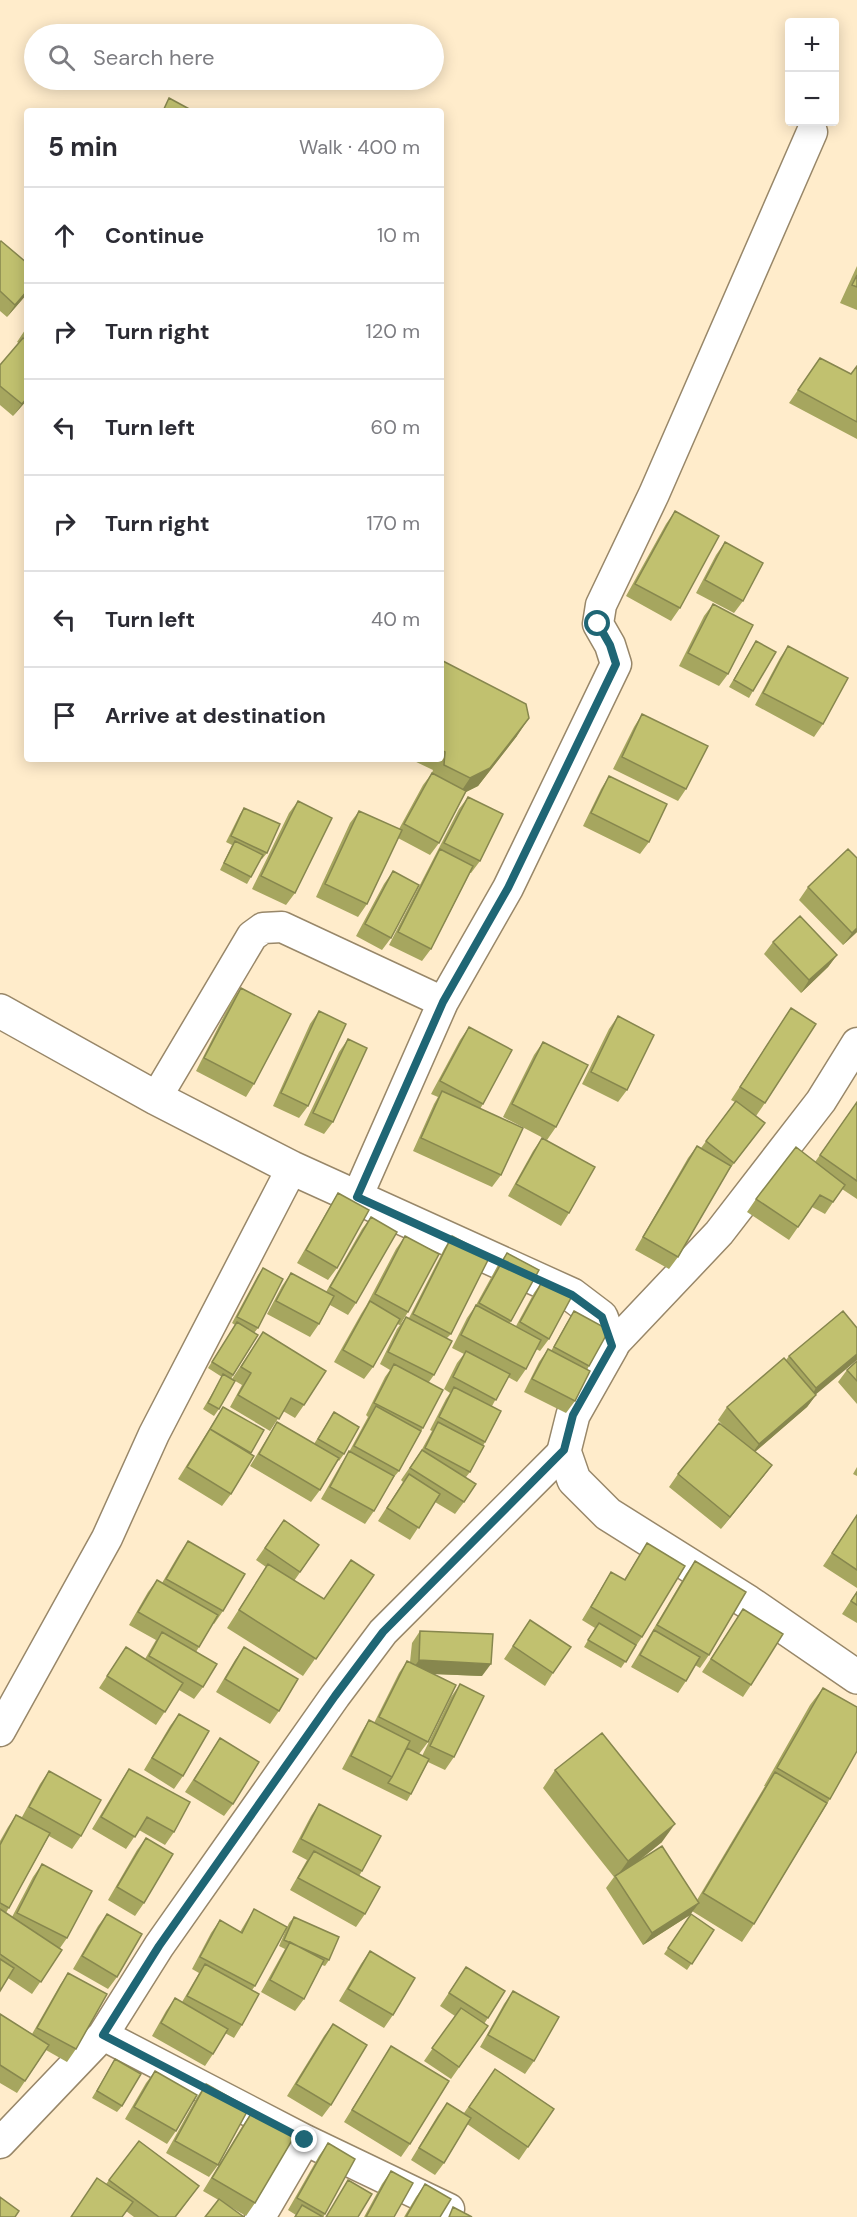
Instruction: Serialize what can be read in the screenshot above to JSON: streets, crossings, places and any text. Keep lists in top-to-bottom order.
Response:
{
  "page": {
    "map_buttons": ["+", "−"],
    "search": "Search here",
    "heading": ["5 min", "Walk · 400 m"],
    "list": [
      ["Continue", "10 m"],
      ["Turn right", "120 m"],
      ["Turn left", "60 m"],
      ["Turn right", "170 m"],
      ["Turn left", "40 m"],
      "Arrive at destination"
    ]
  }
}
